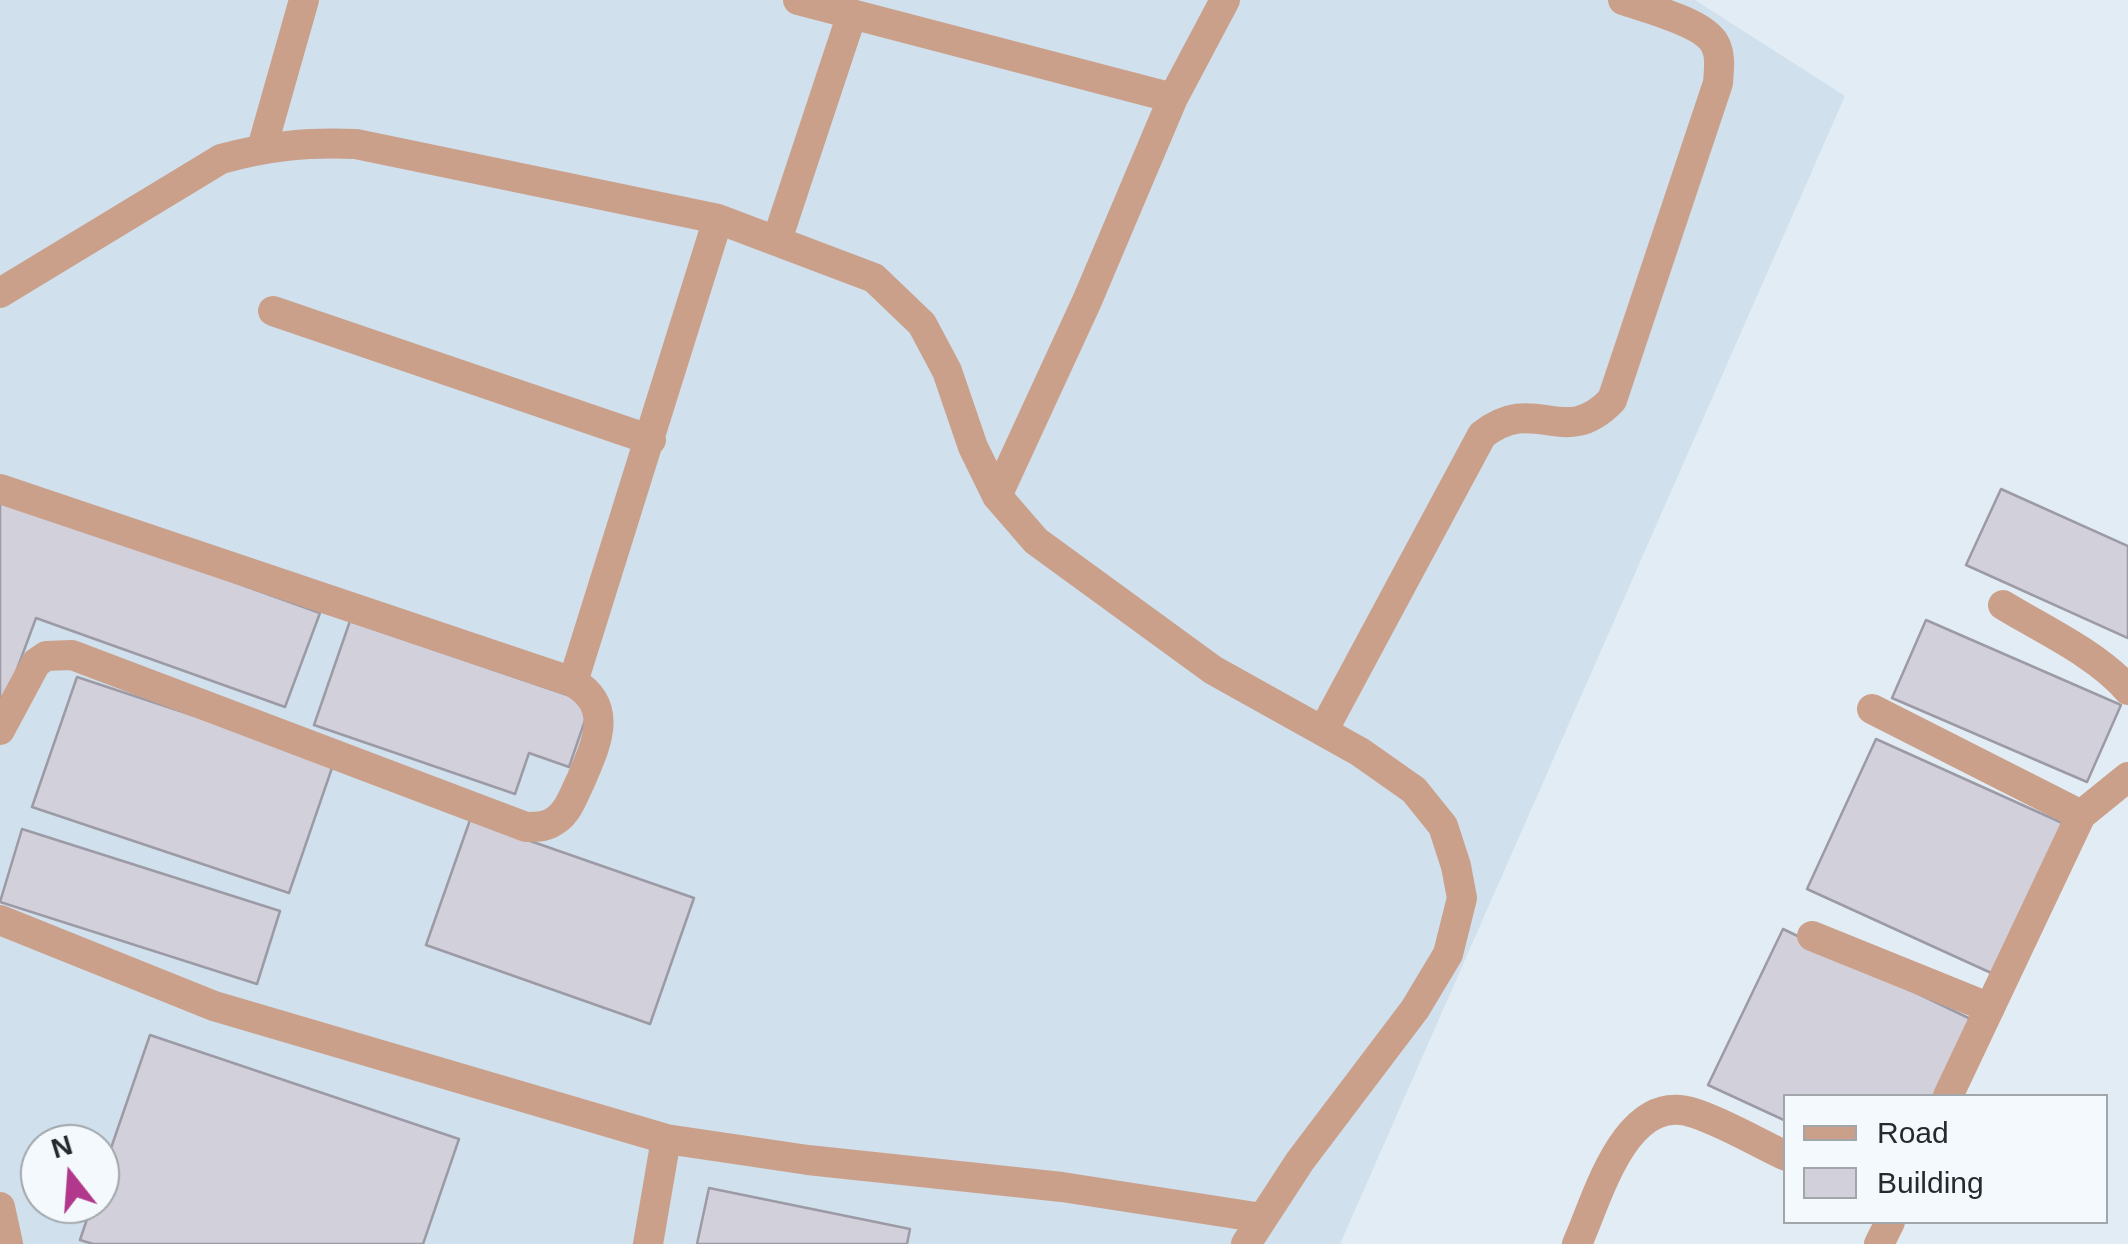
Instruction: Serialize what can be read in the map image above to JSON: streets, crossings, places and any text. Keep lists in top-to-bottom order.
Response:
{
  "legend": ["Road", "Building"],
  "north": "top"
}
